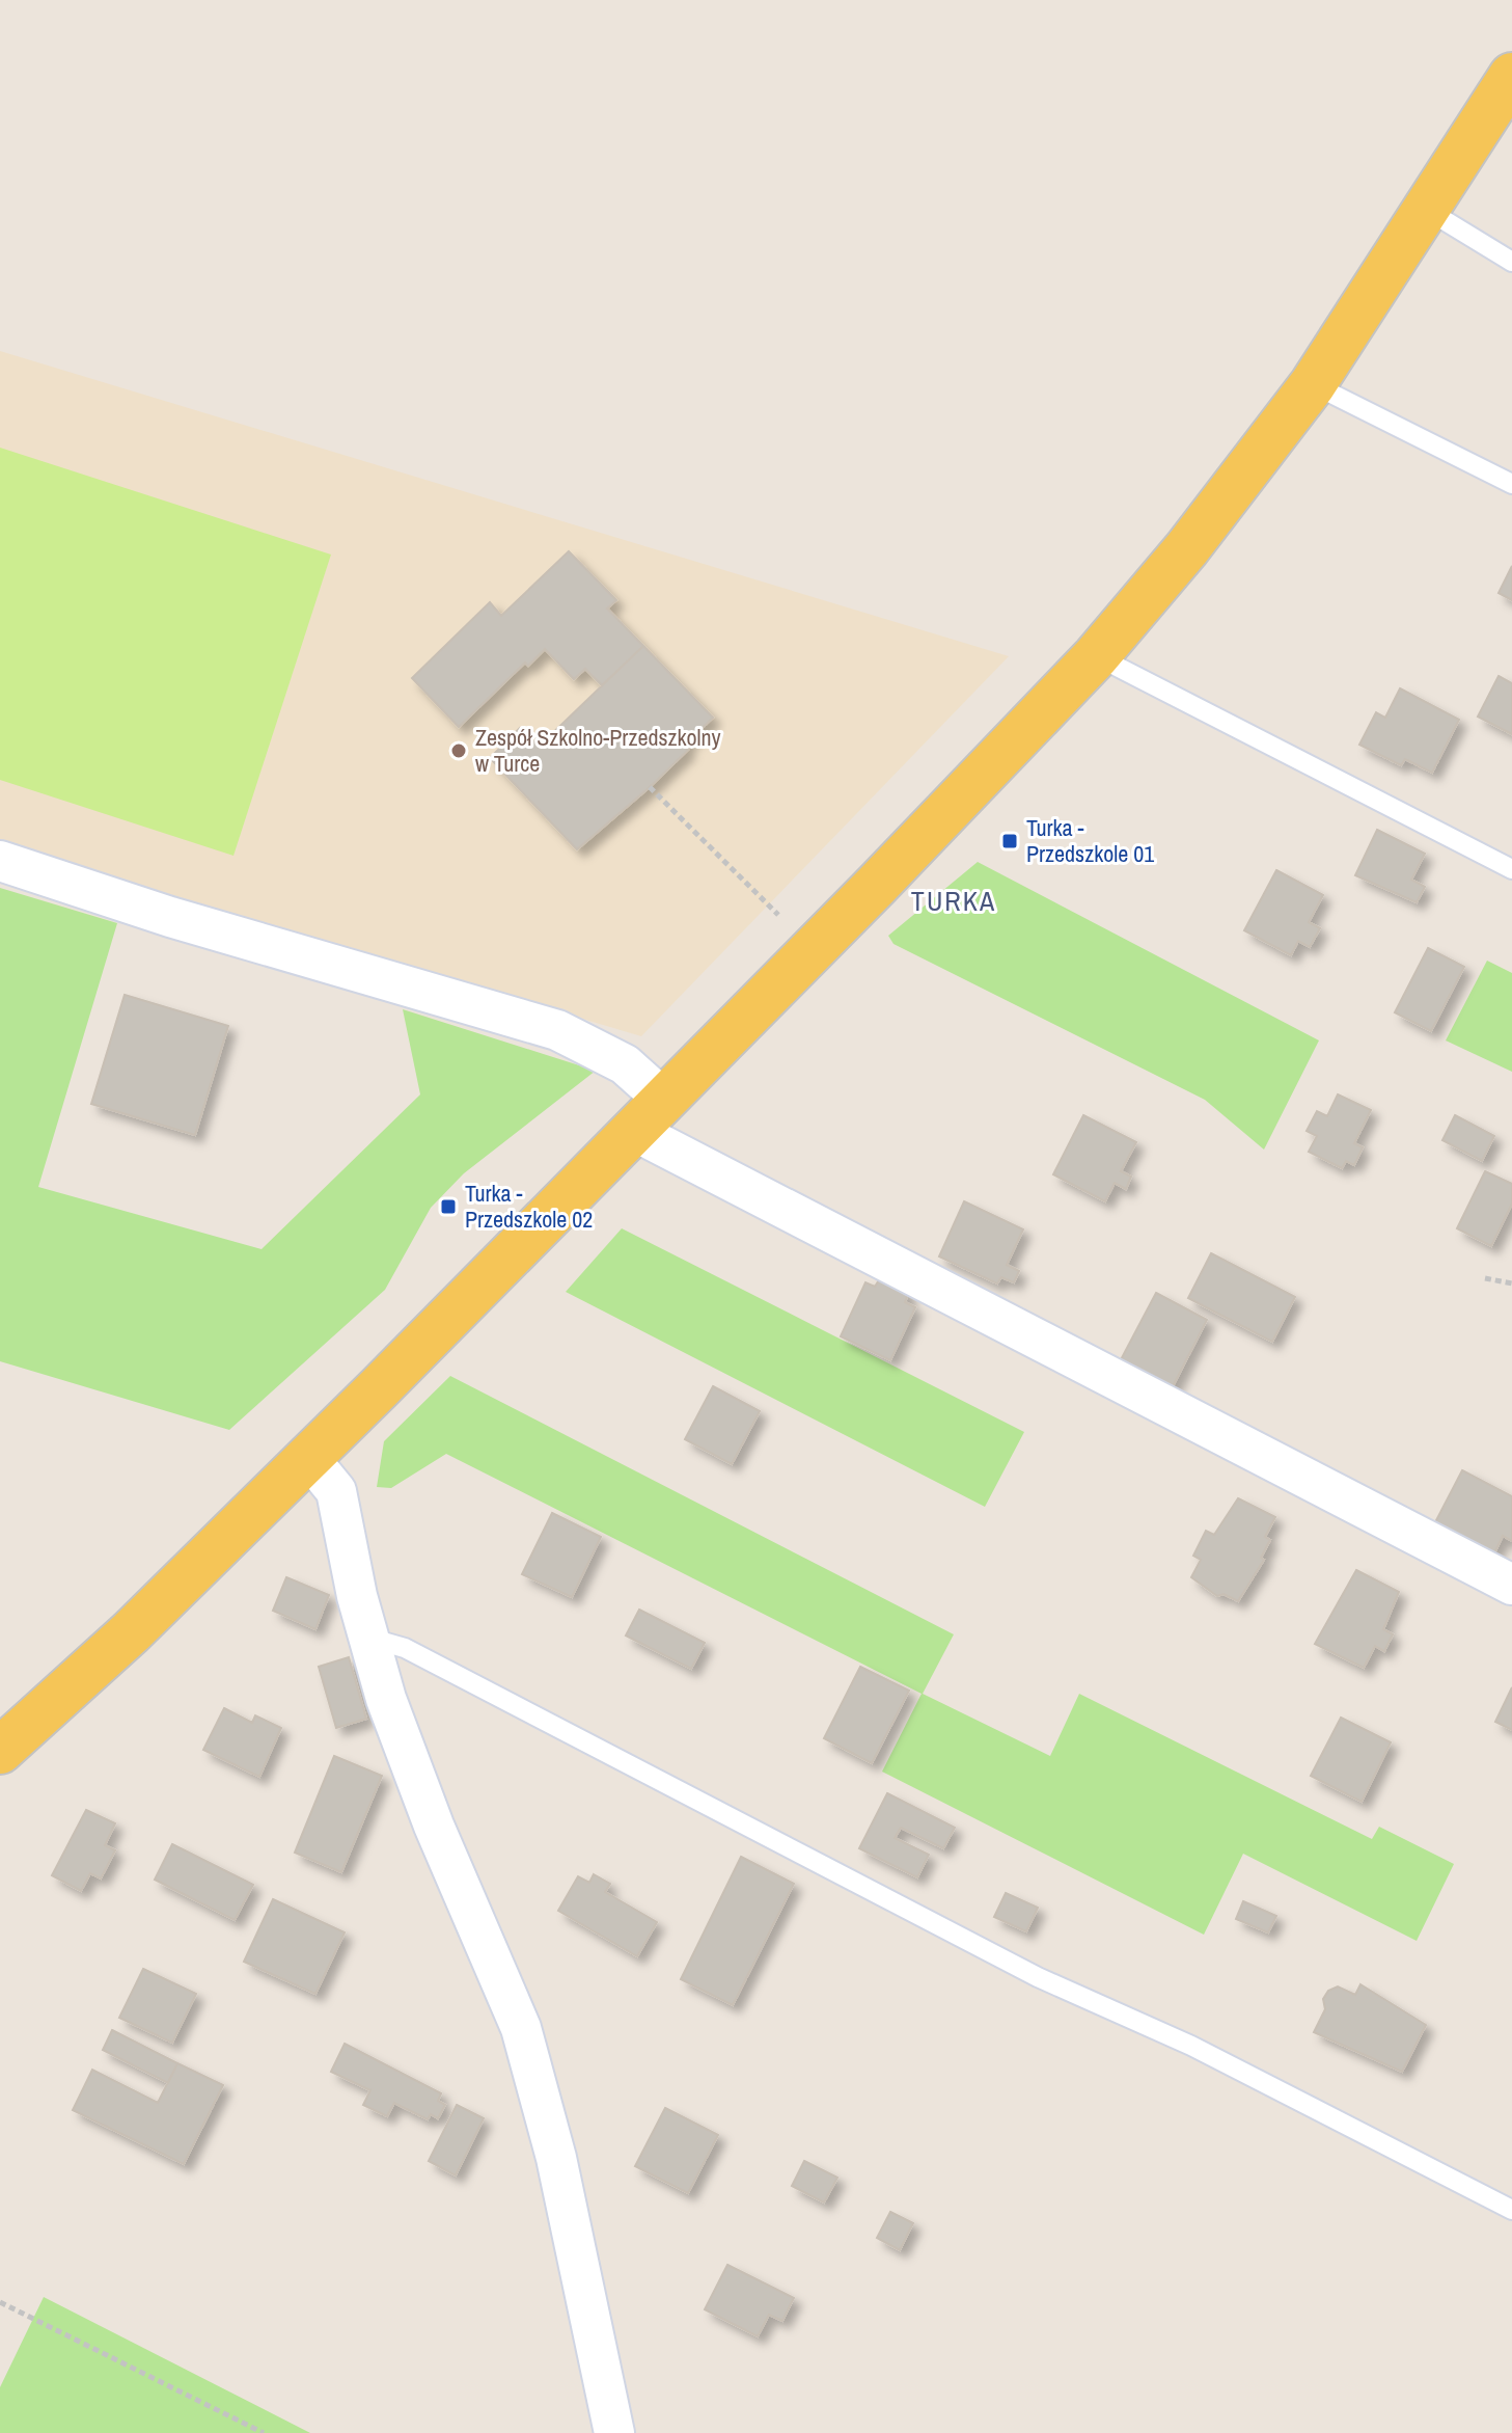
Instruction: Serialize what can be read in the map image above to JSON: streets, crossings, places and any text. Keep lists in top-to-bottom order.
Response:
{
  "districts": ["TURKA"],
  "places": {
    "other": ["Zespół Szkolno-Przedszkolny w Turce"],
    "transit": ["Turka - Przedszkole 01", "Turka - Przedszkole 02"]
  }
}
